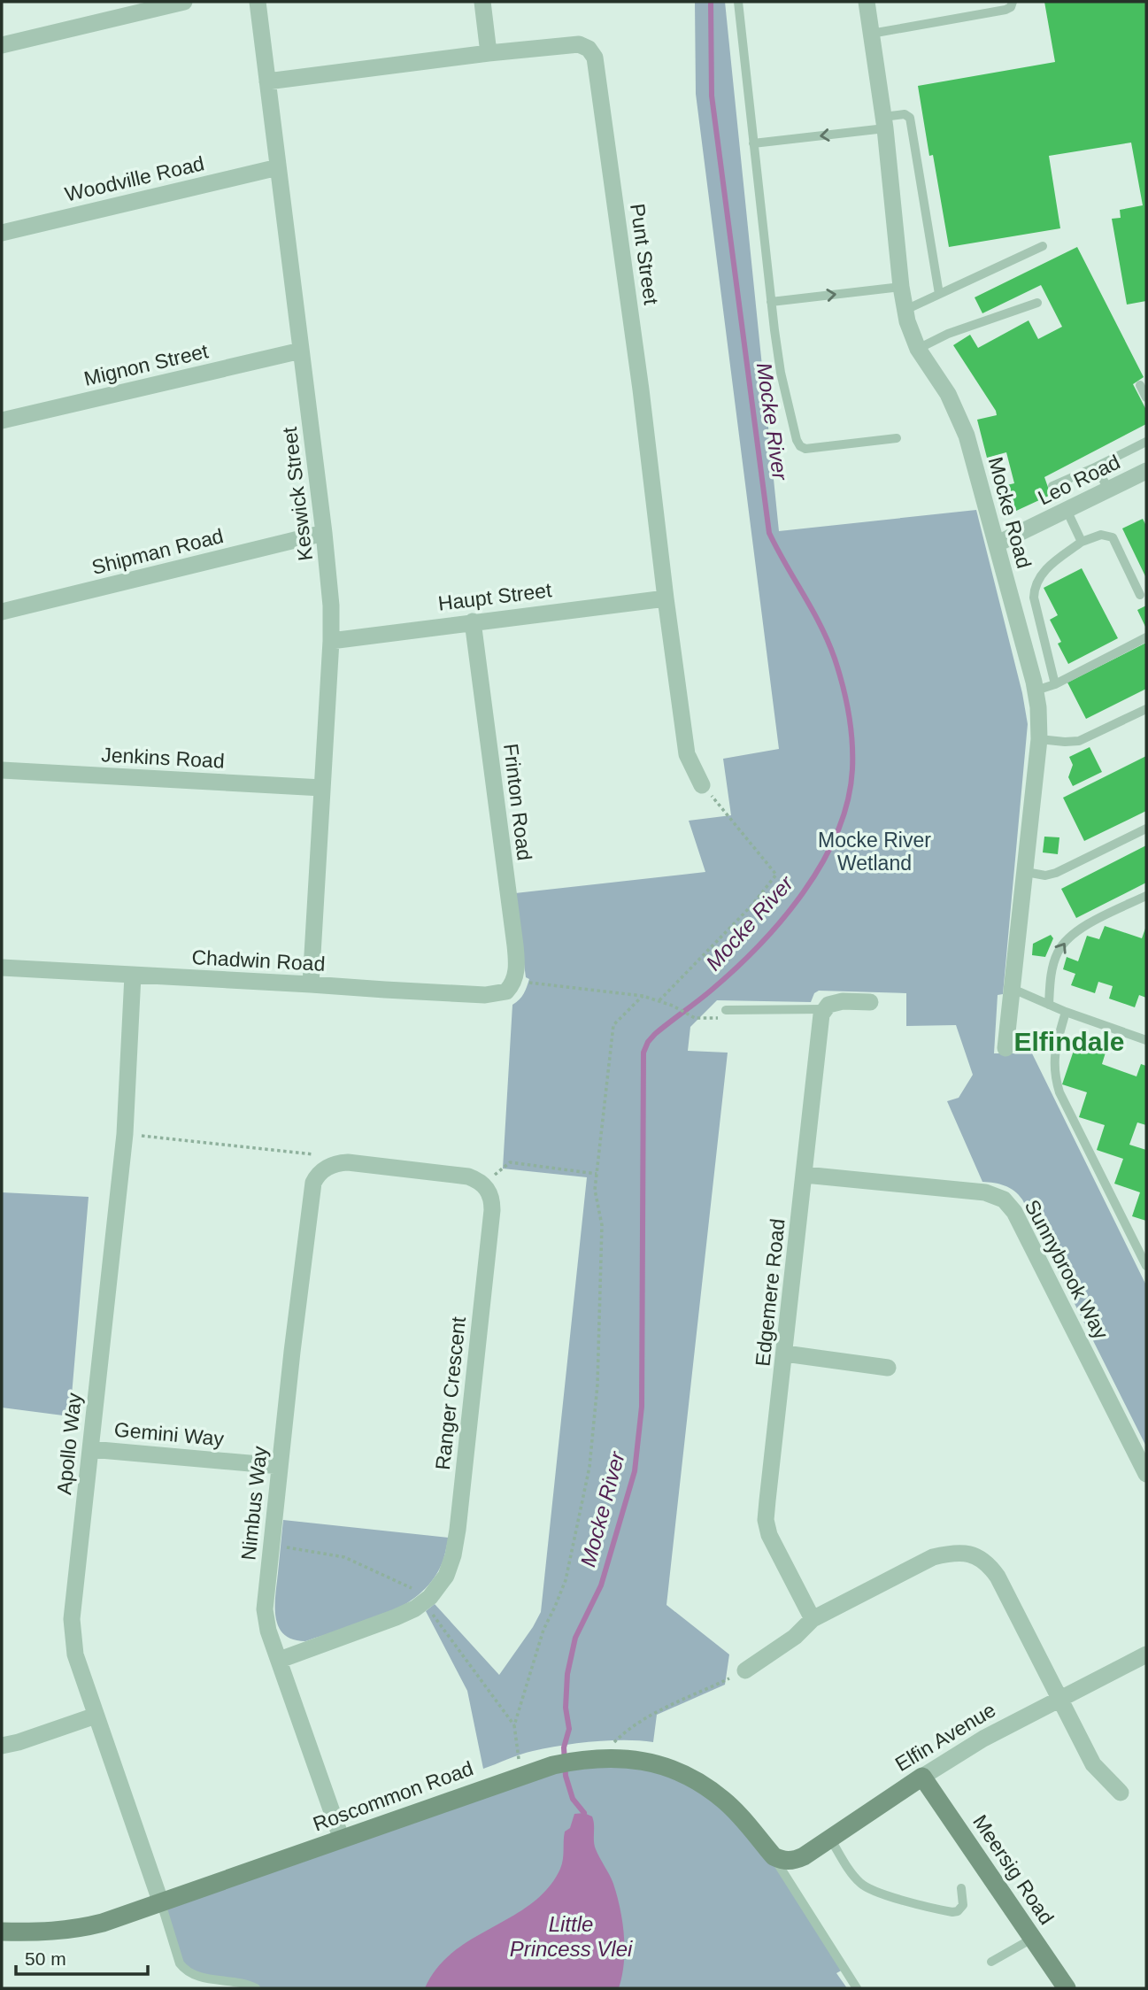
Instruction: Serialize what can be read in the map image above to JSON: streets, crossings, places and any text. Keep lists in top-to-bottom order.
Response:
{
  "streets": {
    "street": [
      "Woodville Road",
      "Punt Street",
      "Mignon Street",
      "Leo Road",
      "Keswick Street",
      "Mocke Road",
      "Shipman Road",
      "Haupt Street",
      "Jenkins Road",
      "Frinton Road",
      "Chadwin Road",
      "Sunnybrook Way",
      "Edgemere Road",
      "Ranger Crescent",
      "Gemini Way",
      "Apollo Way",
      "Nimbus Way",
      "Elfin Avenue",
      "Roscommon Road",
      "Meersig Road"
    ]
  },
  "crossings": [
    ["Woodville Road", "Keswick Street"],
    ["Punt Street", "Keswick Street"],
    ["Punt Street", "Haupt Street"],
    ["Mignon Street", "Keswick Street"],
    ["Leo Road", "Mocke Road"],
    ["Keswick Street", "Shipman Road"],
    ["Keswick Street", "Haupt Street"],
    ["Keswick Street", "Jenkins Road"],
    ["Keswick Street", "Chadwin Road"],
    ["Haupt Street", "Frinton Road"],
    ["Frinton Road", "Chadwin Road"],
    ["Chadwin Road", "Apollo Way"],
    ["Sunnybrook Way", "Edgemere Road"],
    ["Ranger Crescent", "Nimbus Way"],
    ["Gemini Way", "Apollo Way"],
    ["Gemini Way", "Nimbus Way"],
    ["Apollo Way", "Roscommon Road"],
    ["Nimbus Way", "Roscommon Road"],
    ["Elfin Avenue", "Roscommon Road"],
    ["Elfin Avenue", "Meersig Road"]
  ],
  "districts": ["Elfindale"],
  "water": ["Mocke River", "Little Princess Vlei"],
  "parks": ["Mocke River Wetland"],
  "scale_bar": "50 m"
}
